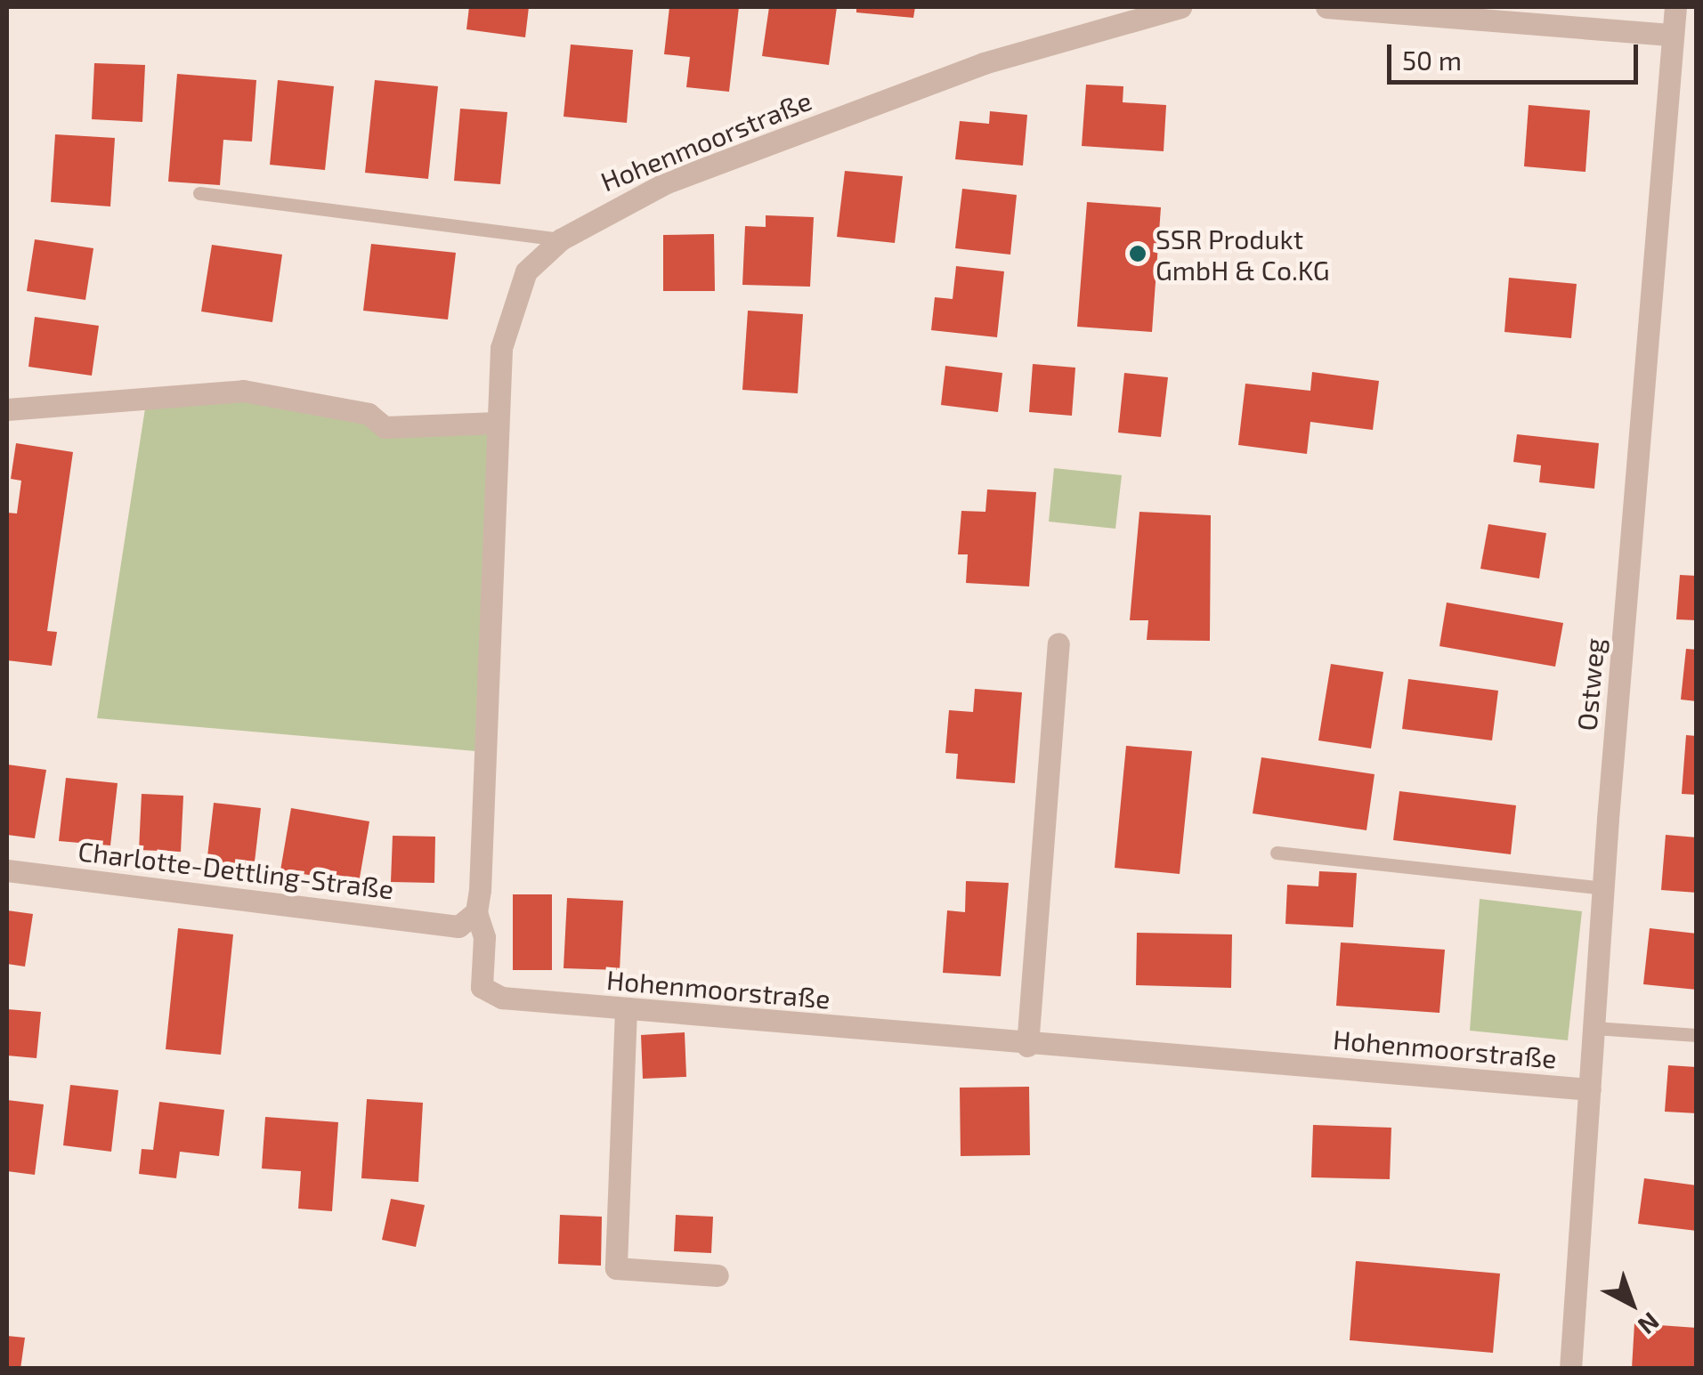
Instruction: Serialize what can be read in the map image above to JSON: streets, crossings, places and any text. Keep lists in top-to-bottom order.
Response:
{
  "streets": {
    "street": ["Hohenmoorstraße", "Ostweg", "Charlotte-Dettling-Straße"]
  },
  "crossings": [
    ["Hohenmoorstraße", "Ostweg"],
    ["Hohenmoorstraße", "Charlotte-Dettling-Straße"]
  ],
  "places": ["SSR Produkt GmbH & Co.KG"],
  "scale_bar": "50 m",
  "north": "bottom right"
}
